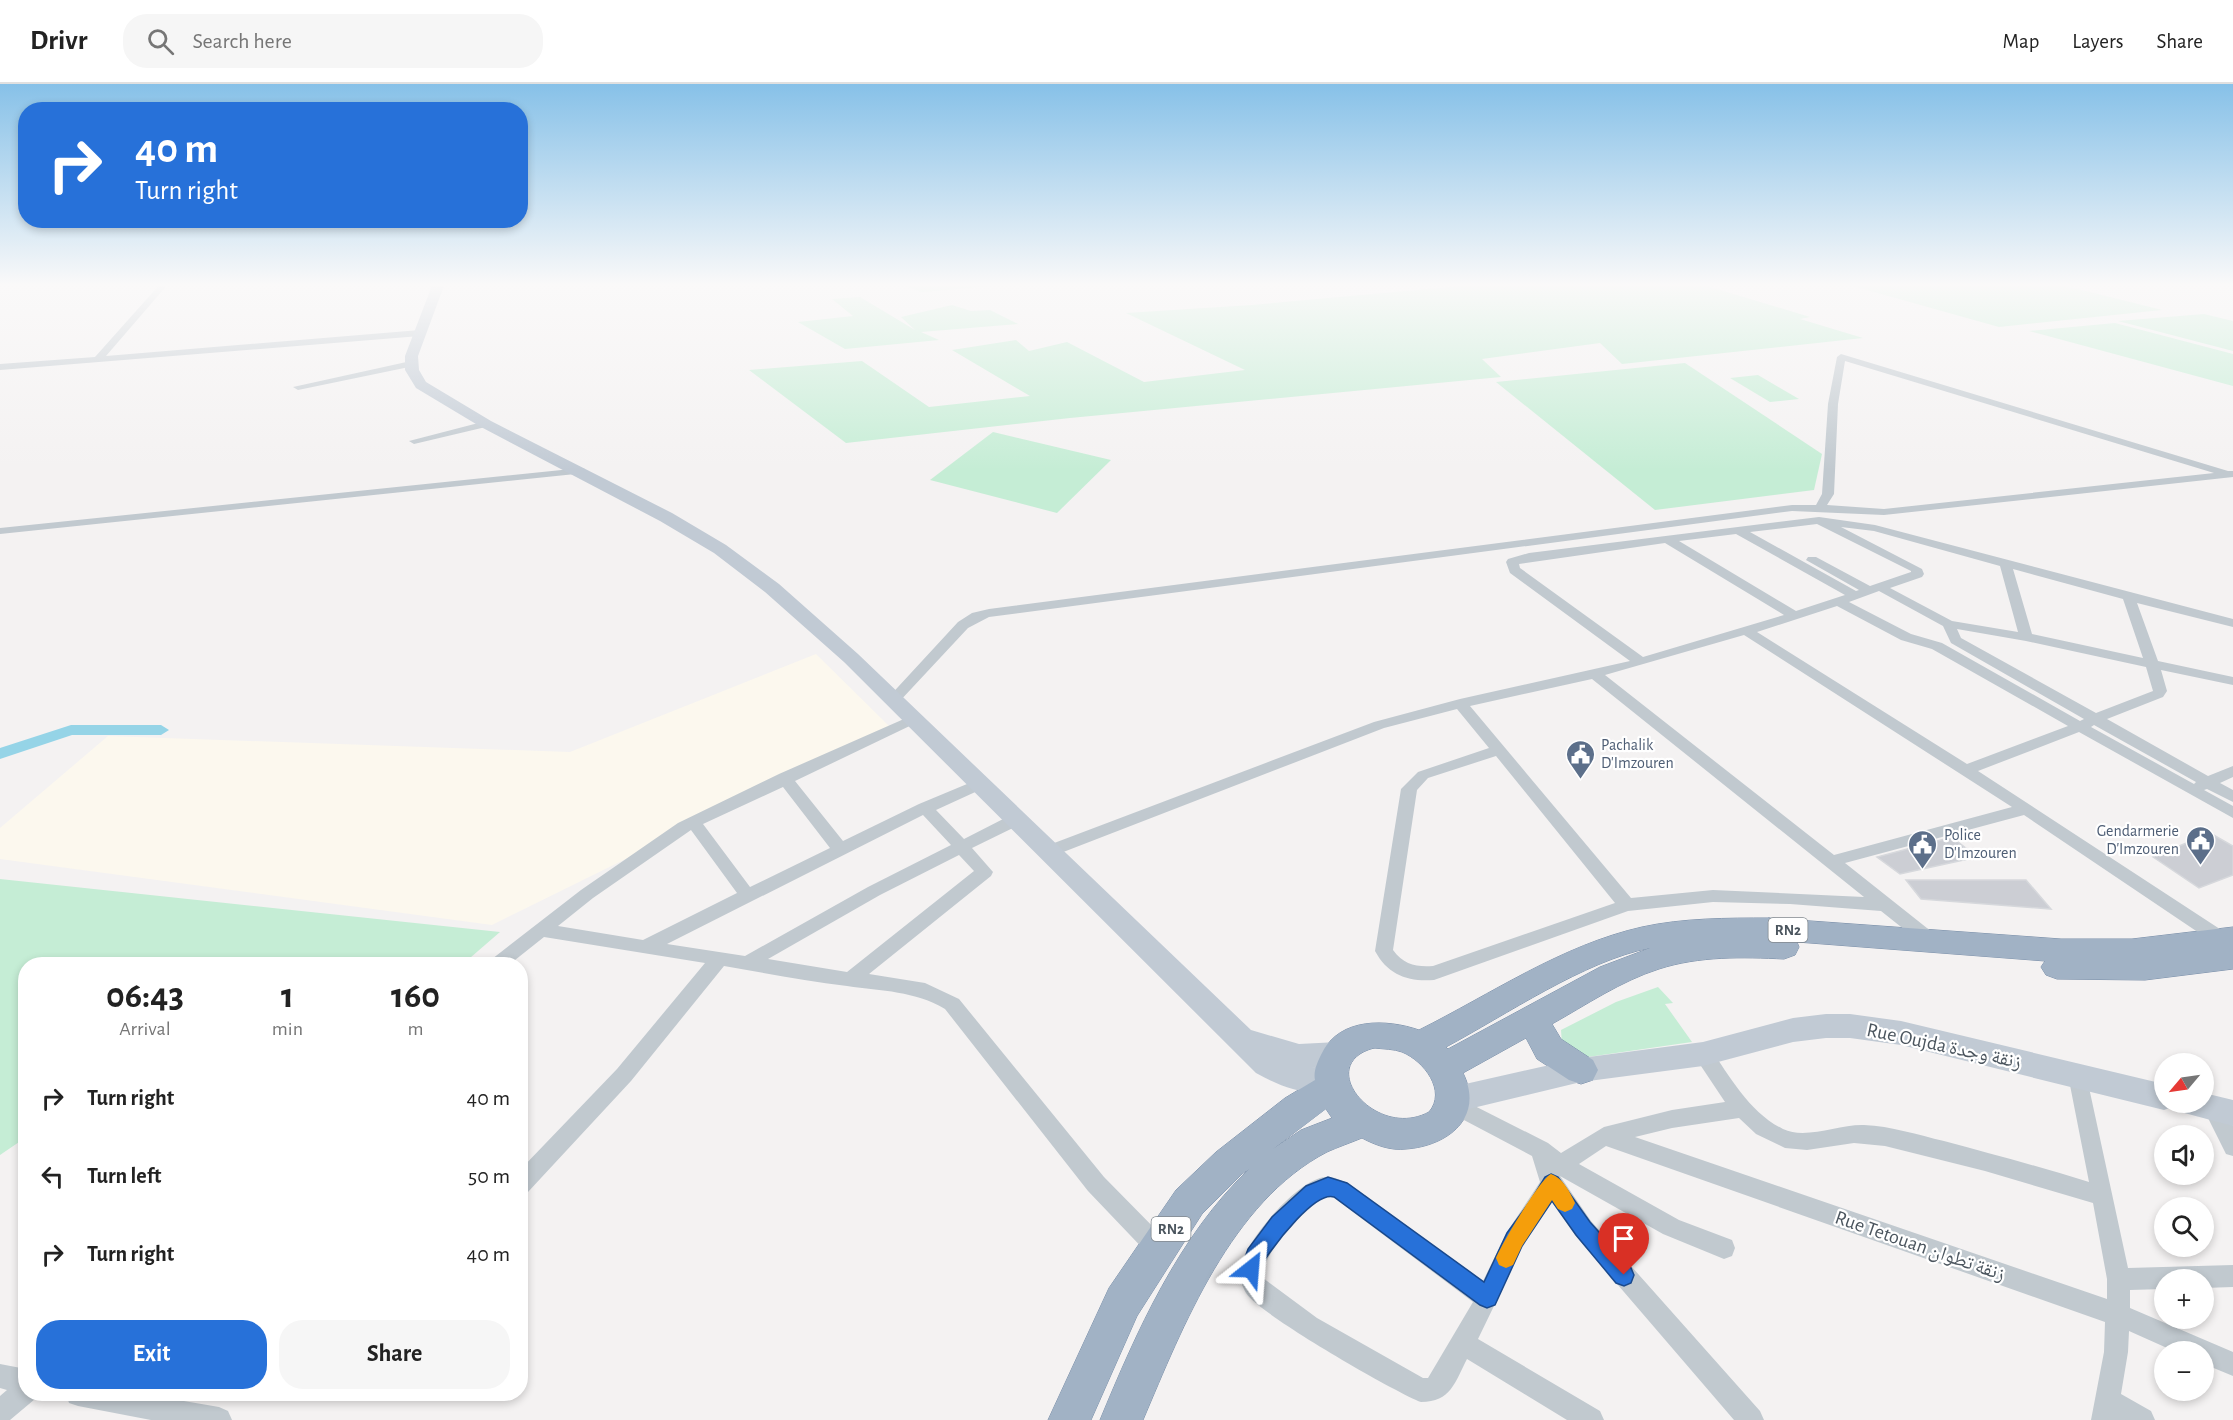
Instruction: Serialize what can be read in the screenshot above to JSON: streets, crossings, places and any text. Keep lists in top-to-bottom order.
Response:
{
  "streets": {
    "highway": ["RN2"],
    "main road": ["Rue Oujda زنقة وجدة"],
    "street": ["Rue Tetouan زنقة تطوان"]
  },
  "crossings": [
    ["RN2", "Rue Oujda زنقة وجدة"]
  ],
  "places": {
    "public building": ["Pachalik D'Imzouren", "Gendarmerie D'Imzouren", "Police D'Imzouren"]
  },
  "north": "bottom left",
  "page": {
    "header": "Drivr",
    "search": "Search here",
    "nav": ["Map", "Layers", "Share"],
    "turn": ["40 m", "Turn right"],
    "eta": [
      "06:43",
      "Arrival",
      "1",
      "min",
      "160",
      "m"
    ],
    "map_buttons": ["+", "−"],
    "list": [
      {
        "name": "Turn right",
        "value": "40 m"
      },
      {
        "name": "Turn left",
        "value": "50 m"
      },
      {
        "name": "Turn right",
        "value": "40 m"
      }
    ],
    "buttons": ["Exit", "Share"]
  }
}
